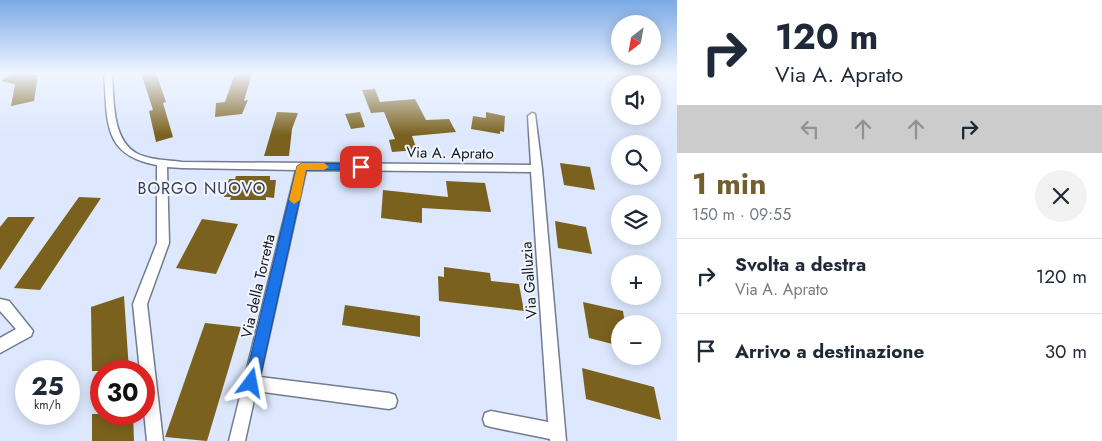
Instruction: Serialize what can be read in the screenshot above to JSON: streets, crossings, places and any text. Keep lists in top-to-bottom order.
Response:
{
  "streets": {
    "street": ["Via A. Aprato", "Via Galluzia", "Via della Torretta"]
  },
  "crossings": [
    ["Via A. Aprato", "Via Galluzia"],
    ["Via A. Aprato", "Via della Torretta"]
  ],
  "districts": ["BORGO NUOVO"],
  "north": "bottom left",
  "page": {
    "turn": ["120 m", "Via A. Aprato"],
    "map_buttons": ["+", "−"],
    "heading": ["1 min", "150 m · 09:55"],
    "list": [
      {
        "name": "Svolta a destra",
        "note": "Via A. Aprato",
        "value": "120 m"
      },
      {
        "name": "Arrivo a destinazione",
        "value": "30 m"
      }
    ],
    "speed": "25 km/h",
    "limit": "30"
  }
}
